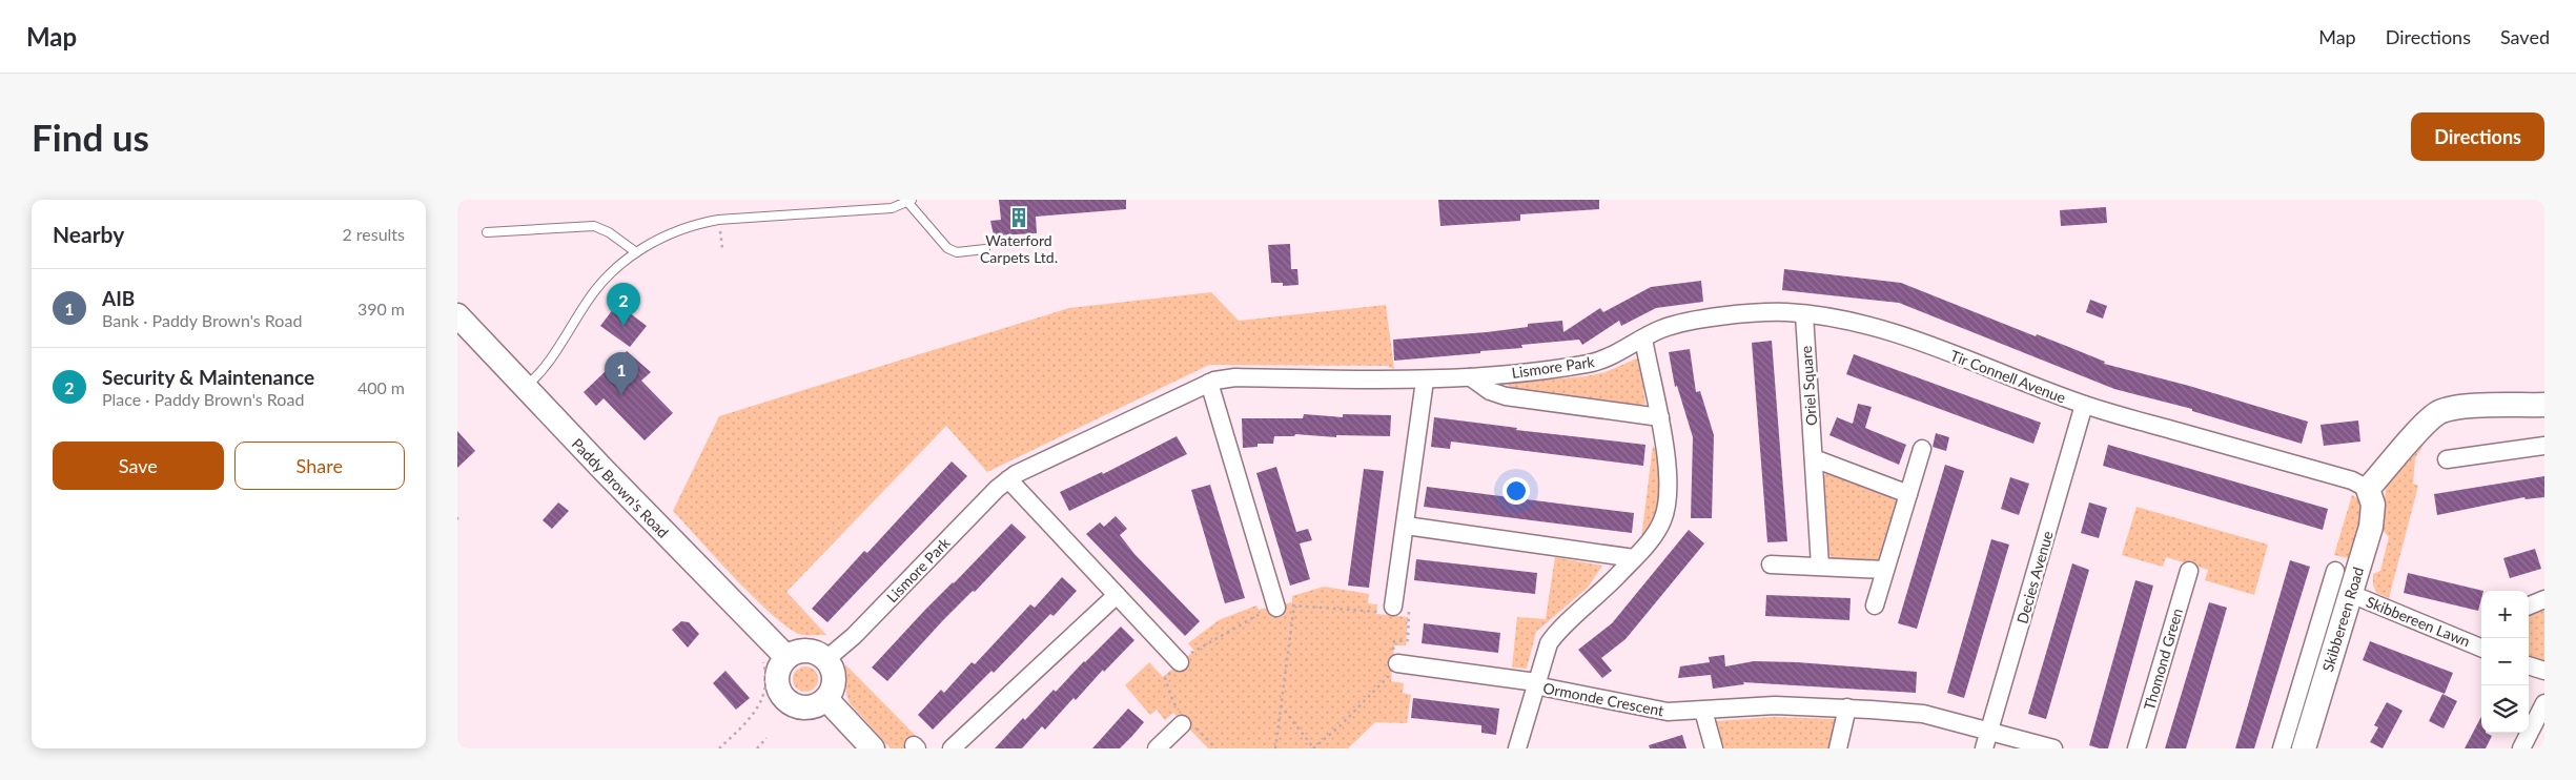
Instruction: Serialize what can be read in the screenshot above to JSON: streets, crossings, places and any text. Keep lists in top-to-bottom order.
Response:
{
  "streets": {
    "street": [
      "Lismore Park",
      "Tir Connell Avenue",
      "Oriel Square",
      "Paddy Brown's Road",
      "Decies Avenue",
      "Skibbereen Road",
      "Skibbereen Lawn",
      "Thomond Green",
      "Ormonde Crescent"
    ]
  },
  "crossings": [
    ["Lismore Park", "Tir Connell Avenue"],
    ["Lismore Park", "Paddy Brown's Road"],
    ["Tir Connell Avenue", "Oriel Square"],
    ["Tir Connell Avenue", "Decies Avenue"],
    ["Tir Connell Avenue", "Skibbereen Road"],
    ["Decies Avenue", "Ormonde Crescent"],
    ["Skibbereen Road", "Skibbereen Lawn"]
  ],
  "places": {
    "building": ["Waterford Carpets Ltd."]
  },
  "page": {
    "header": "Map",
    "nav": ["Map", "Directions", "Saved"],
    "buttons": [
      "Directions",
      ["Save", "Share"]
    ],
    "title": "Find us",
    "heading": ["Nearby", "2 results"],
    "list": [
      {
        "mark": "1",
        "name": "AIB",
        "note": "Bank · Paddy Brown's Road",
        "value": "390 m"
      },
      {
        "mark": "2",
        "name": "Security & Maintenance",
        "note": "Place · Paddy Brown's Road",
        "value": "400 m"
      }
    ],
    "pins": ["2", "1"],
    "map_buttons": ["+", "−"]
  }
}
